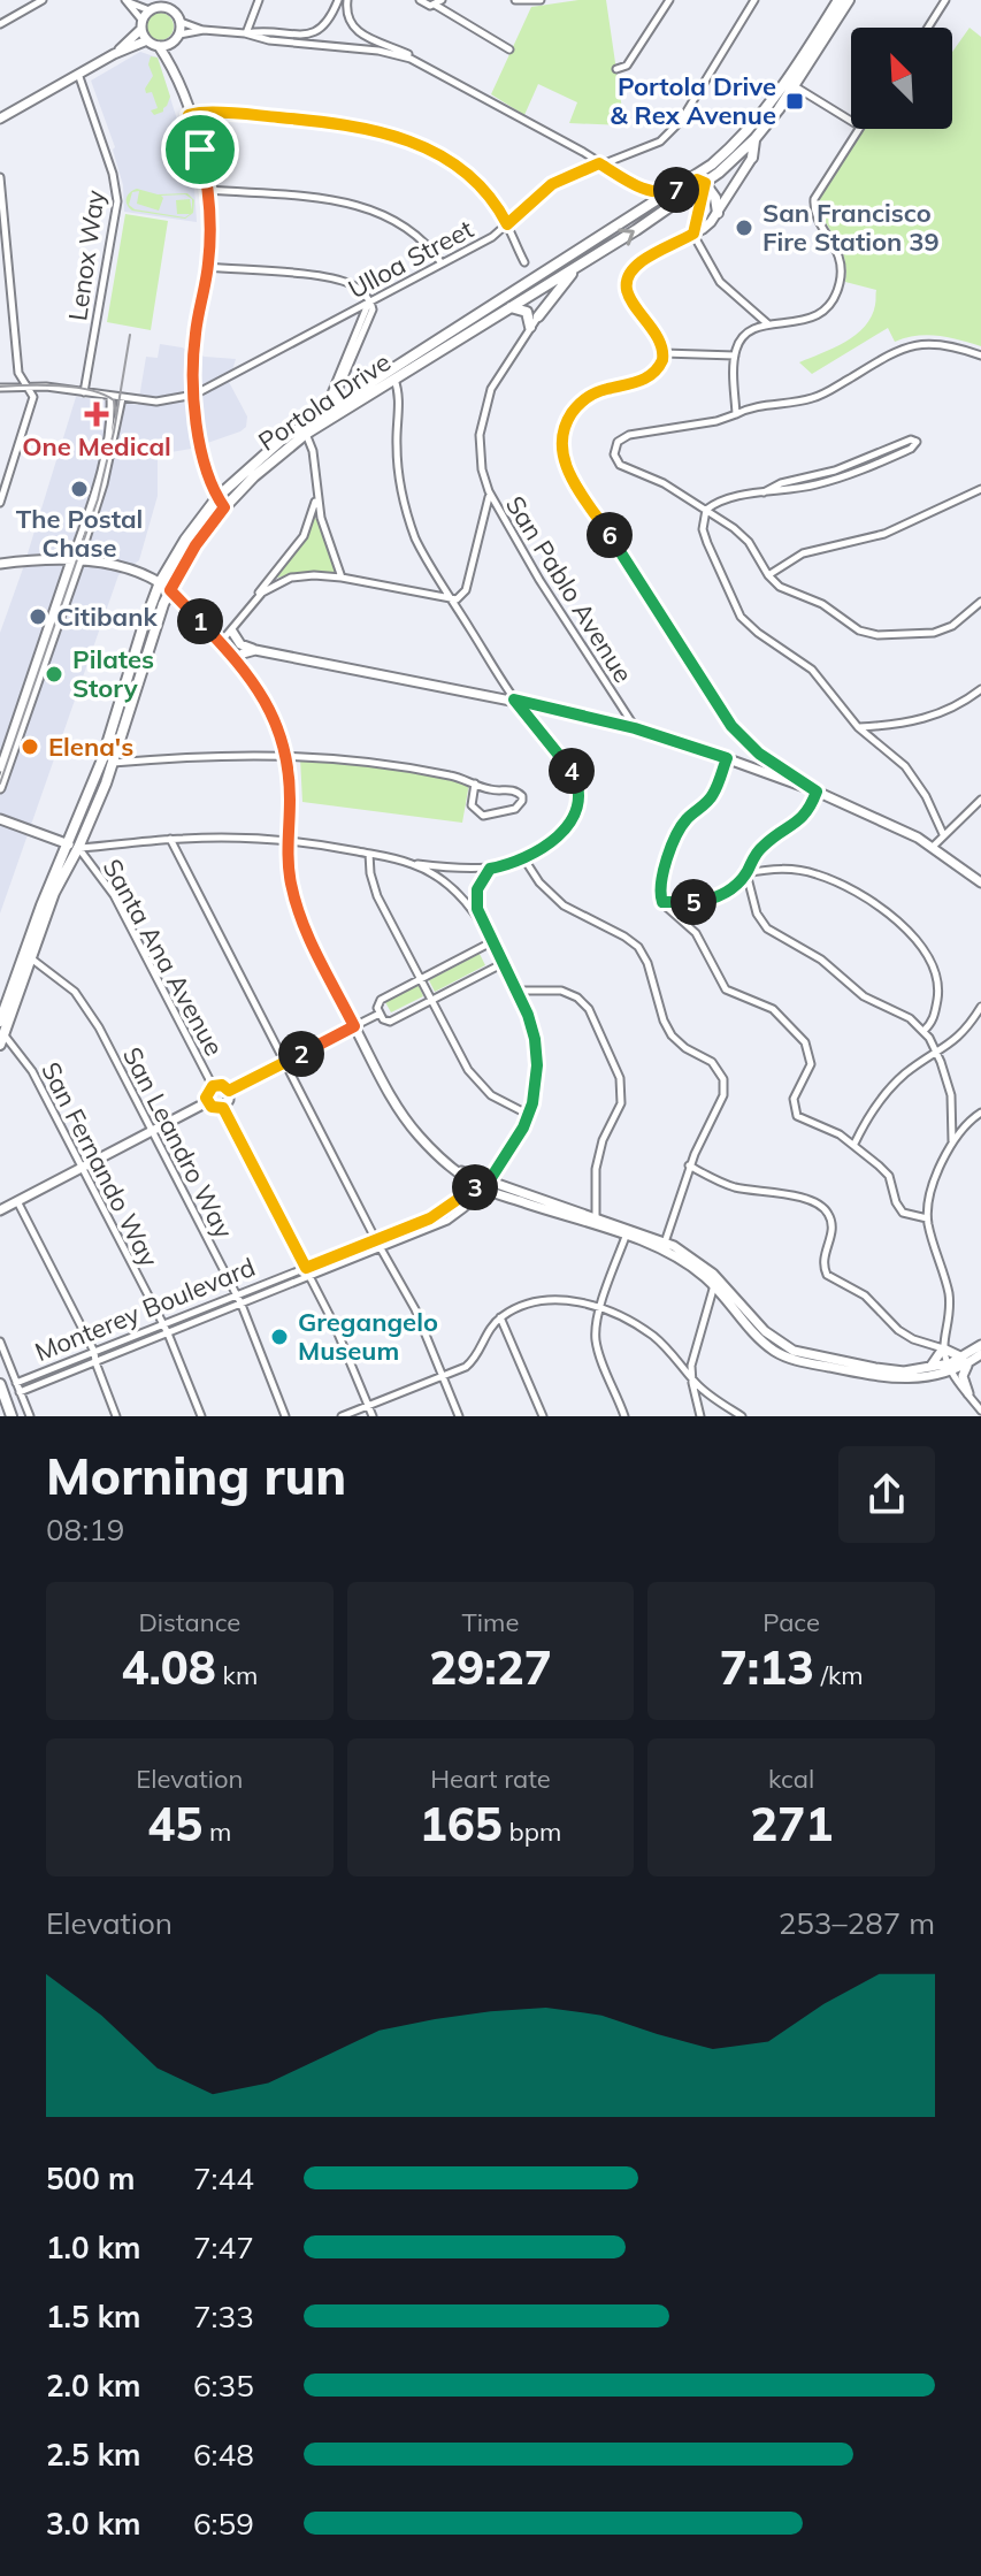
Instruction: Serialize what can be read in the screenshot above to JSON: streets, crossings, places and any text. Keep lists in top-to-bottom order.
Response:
{
  "streets": {
    "main road": ["Portola Drive"],
    "street": [
      "Lenox Way",
      "Ulloa Street",
      "San Pablo Avenue",
      "Santa Ana Avenue",
      "San Leandro Way",
      "San Fernando Way",
      "Monterey Boulevard"
    ]
  },
  "crossings": [
    ["Lenox Way", "Ulloa Street"],
    ["Portola Drive", "Santa Ana Avenue"],
    ["Portola Drive", "San Leandro Way"],
    ["Portola Drive", "San Fernando Way"],
    ["San Leandro Way", "Monterey Boulevard"],
    ["San Fernando Way", "Monterey Boulevard"]
  ],
  "places": {
    "transit": ["Portola Drive & Rex Avenue"],
    "other": [
      "San Francisco Fire Station 39",
      "The Postal Chase",
      "Citibank",
      "Pilates Story",
      "Elena's",
      "Gregangelo Museum"
    ],
    "health": ["One Medical"]
  },
  "north": "top left",
  "page": {
    "pins": [
      "7",
      "6",
      "1",
      "4",
      "5",
      "2",
      "3"
    ],
    "heading": ["Morning run", "08:19"],
    "stats": [
      ["Distance", "4.08 km"],
      ["Time", "29:27"],
      ["Pace", "7:13 /km"],
      ["Elevation", "45 m"],
      ["Heart rate", "165 bpm"],
      ["kcal", "271"]
    ],
    "chart": ["Elevation", "253–287 m"],
    "list": [
      {
        "name": "500 m",
        "note": "7:44"
      },
      {
        "name": "1.0 km",
        "note": "7:47"
      },
      {
        "name": "1.5 km",
        "note": "7:33"
      },
      {
        "name": "2.0 km",
        "note": "6:35"
      },
      {
        "name": "2.5 km",
        "note": "6:48"
      },
      {
        "name": "3.0 km",
        "note": "6:59"
      }
    ]
  }
}
